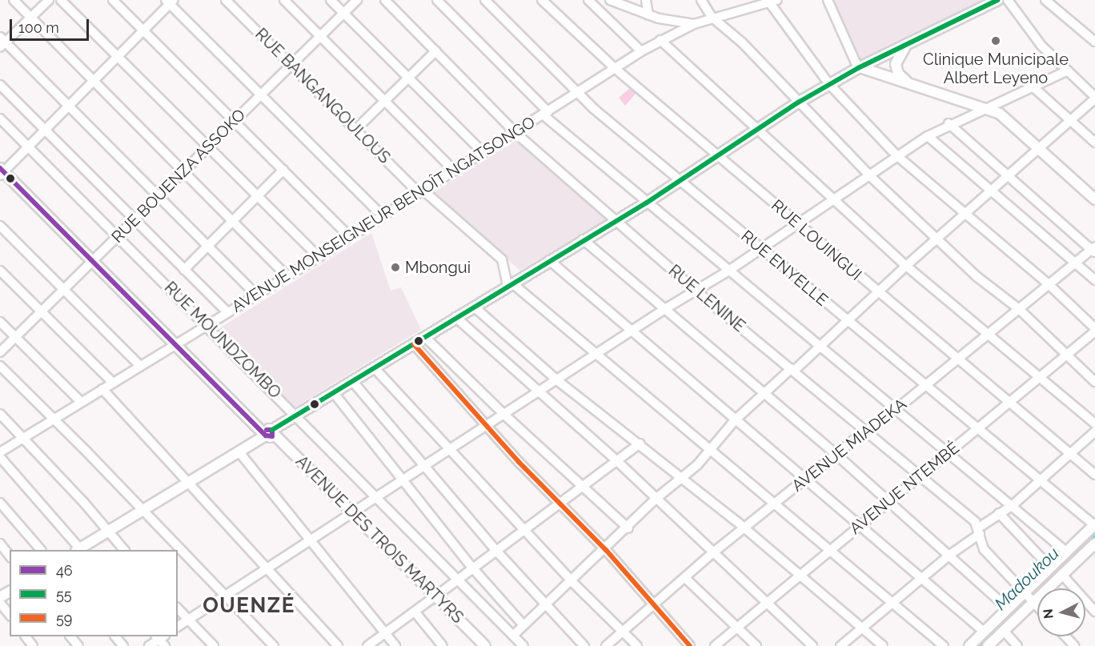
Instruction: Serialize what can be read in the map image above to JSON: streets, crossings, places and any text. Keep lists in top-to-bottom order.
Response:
{
  "streets": {
    "main road": ["AVENUE DES TROIS MARTYRS"],
    "street": [
      "RUE BANGANGOULOUS",
      "RUE BOUENZA ASSOKO",
      "AVENUE MONSEIGNEUR BENOÎT NGATSONGO",
      "RUE LOUINGUI",
      "RUE ENYELLE",
      "RUE LENINE",
      "RUE MOUNDZOMBO",
      "AVENUE MIADEKA",
      "AVENUE NTEMBÉ"
    ]
  },
  "crossings": [
    ["RUE BANGANGOULOUS", "RUE BOUENZA ASSOKO"],
    ["RUE BANGANGOULOUS", "AVENUE MONSEIGNEUR BENOÎT NGATSONGO"],
    ["RUE BOUENZA ASSOKO", "RUE MOUNDZOMBO"],
    ["RUE BOUENZA ASSOKO", "AVENUE DES TROIS MARTYRS"],
    ["AVENUE MONSEIGNEUR BENOÎT NGATSONGO", "RUE LOUINGUI"],
    ["AVENUE MONSEIGNEUR BENOÎT NGATSONGO", "RUE ENYELLE"],
    ["AVENUE MONSEIGNEUR BENOÎT NGATSONGO", "RUE LENINE"],
    ["AVENUE MONSEIGNEUR BENOÎT NGATSONGO", "RUE MOUNDZOMBO"],
    ["AVENUE MONSEIGNEUR BENOÎT NGATSONGO", "AVENUE DES TROIS MARTYRS"],
    ["RUE LOUINGUI", "AVENUE MIADEKA"],
    ["RUE LOUINGUI", "AVENUE NTEMBÉ"],
    ["RUE ENYELLE", "AVENUE MIADEKA"],
    ["RUE ENYELLE", "AVENUE NTEMBÉ"],
    ["RUE LENINE", "AVENUE MIADEKA"],
    ["RUE LENINE", "AVENUE NTEMBÉ"]
  ],
  "districts": ["OUENZÉ"],
  "water": ["Madoukou"],
  "places": ["Clinique Municipale Albert Leyeno", "Mbongui"],
  "lines": ["transit line 55", "transit line 46", "transit line 59"],
  "legend": ["46", "55", "59"],
  "scale_bar": "100 m",
  "north": "left"
}
